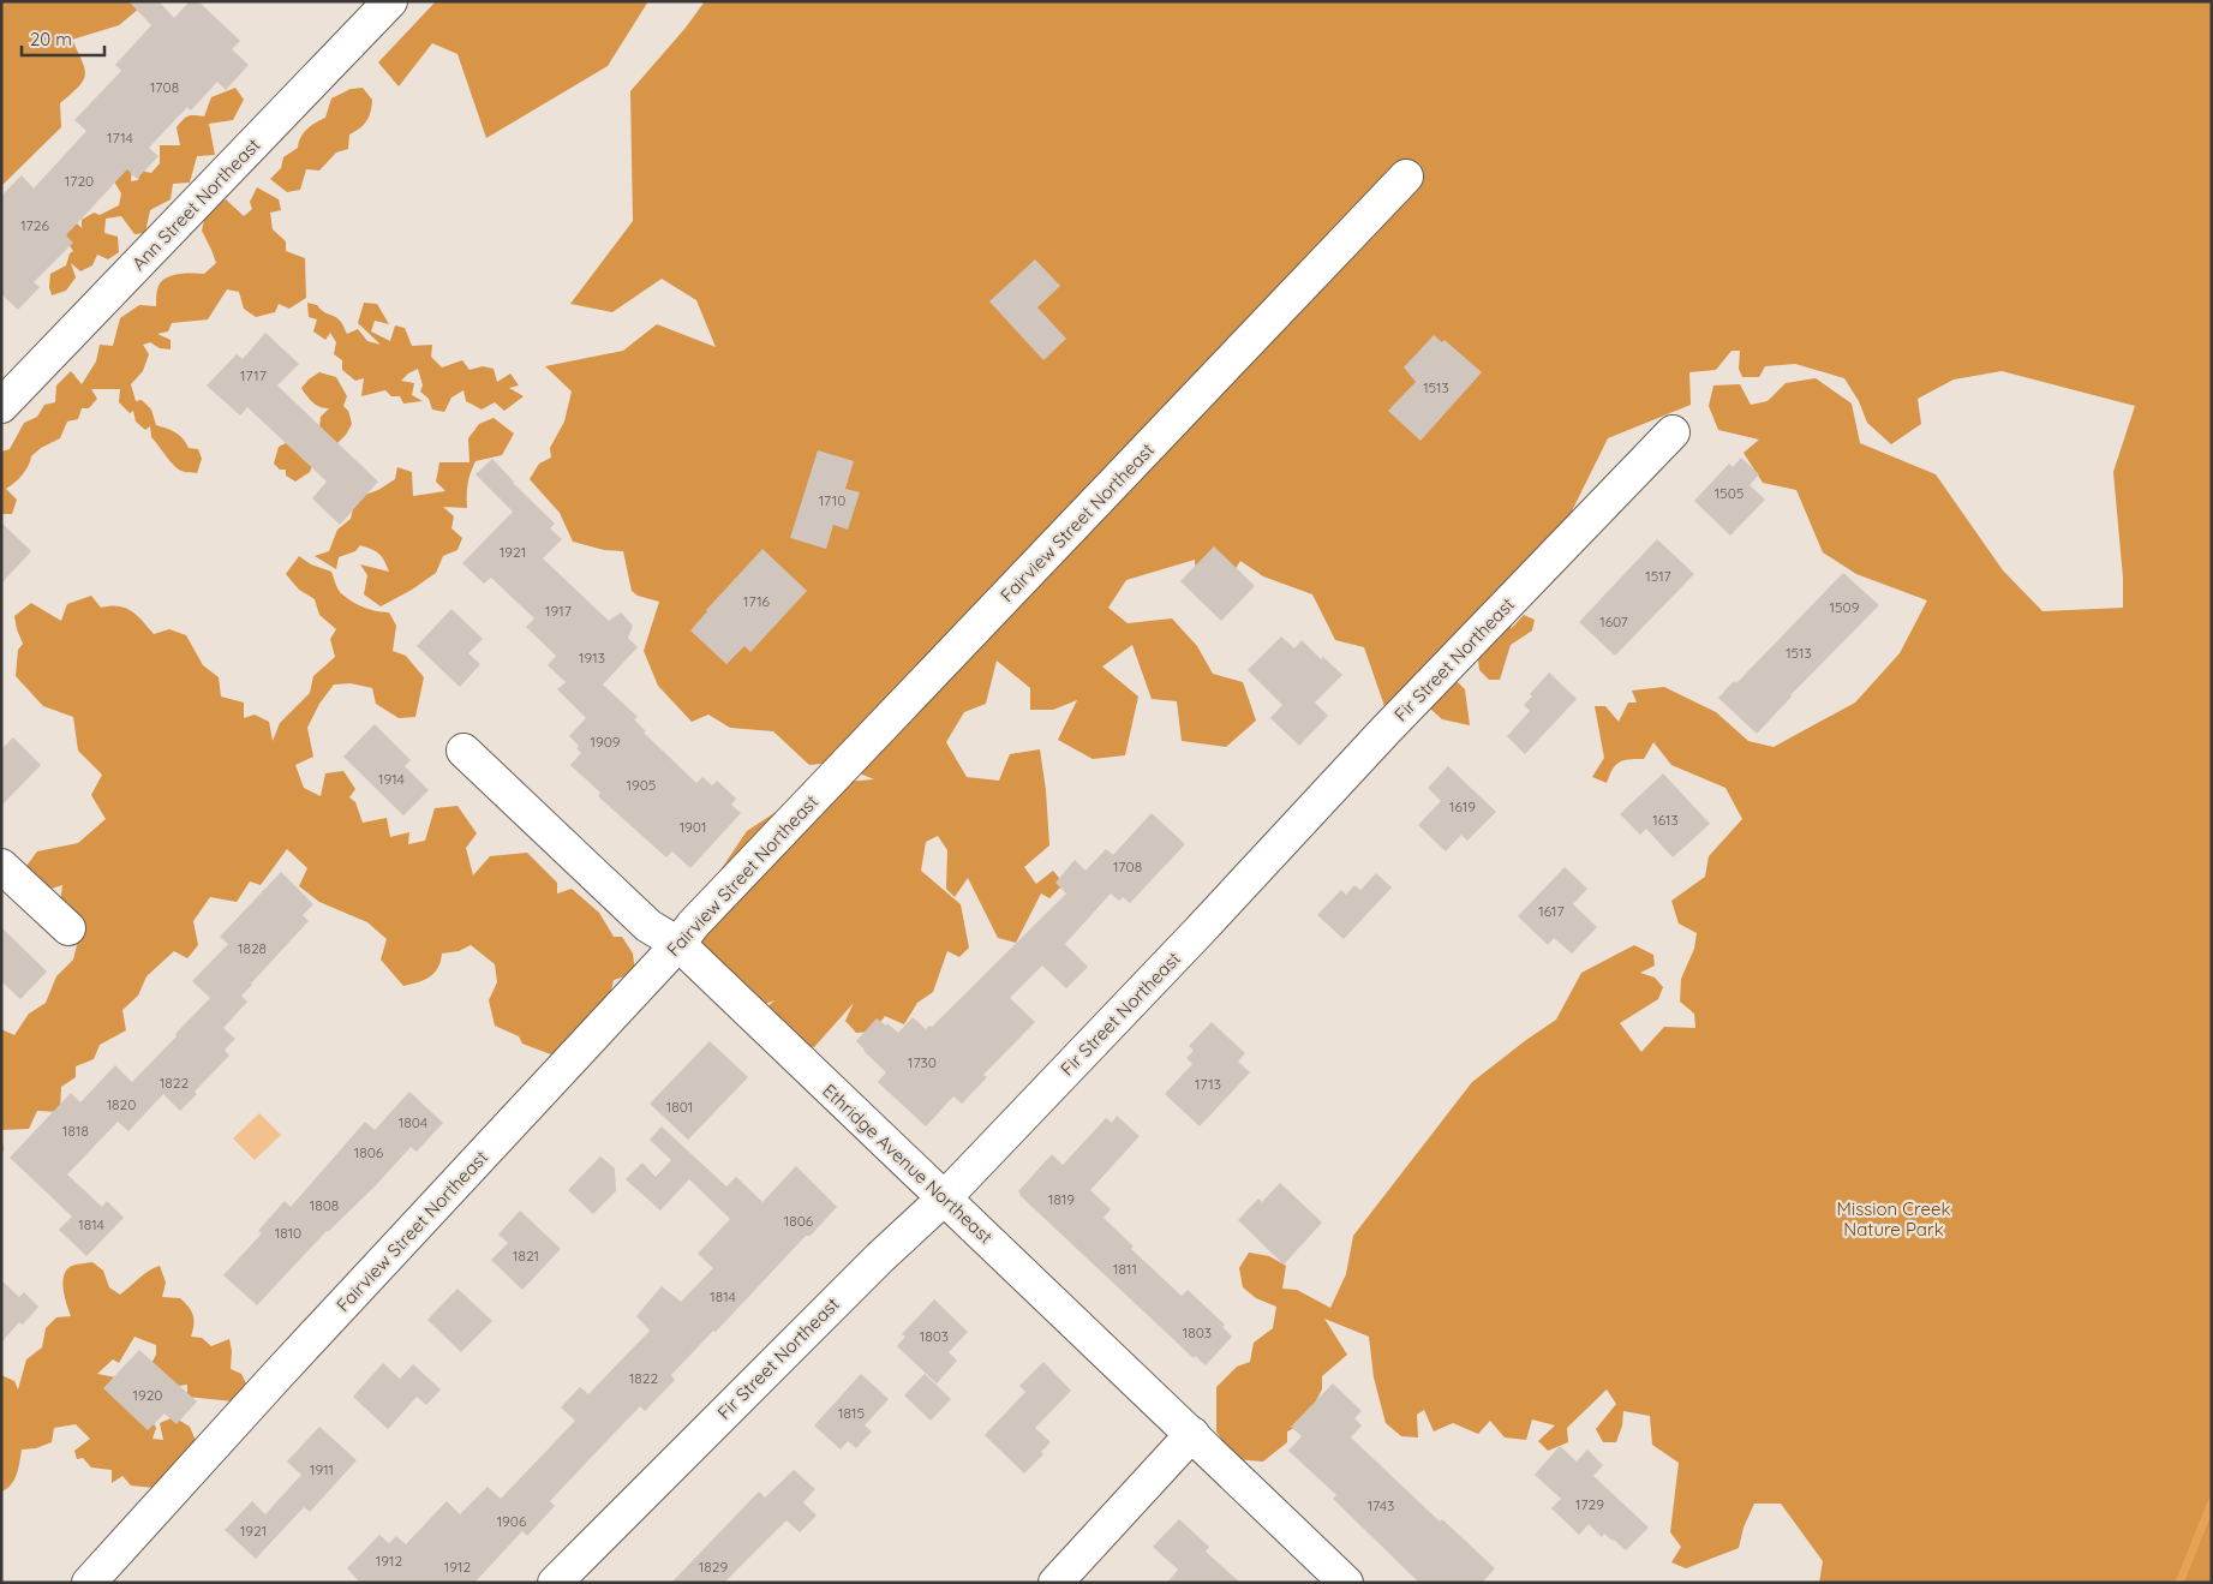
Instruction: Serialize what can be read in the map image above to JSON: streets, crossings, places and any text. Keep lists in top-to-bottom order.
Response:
{
  "streets": {
    "street": [
      "Ann Street Northeast",
      "Fairview Street Northeast",
      "Fir Street Northeast",
      "Ethridge Avenue Northeast"
    ]
  },
  "crossings": [
    ["Fairview Street Northeast", "Ethridge Avenue Northeast"],
    ["Fir Street Northeast", "Ethridge Avenue Northeast"]
  ],
  "parks": ["Mission Creek Nature Park"],
  "house_numbers": [
    "1708",
    "1714",
    "1720",
    "1726",
    "1717",
    "1513",
    "1505",
    "1710",
    "1921",
    "1517",
    "1716",
    "1509",
    "1917",
    "1607",
    "1513",
    "1913",
    "1909",
    "1914",
    "1905",
    "1619",
    "1613",
    "1901",
    "1708",
    "1617",
    "1828",
    "1730",
    "1822",
    "1713",
    "1820",
    "1801",
    "1804",
    "1818",
    "1806",
    "1819",
    "1808",
    "1806",
    "1814",
    "1810",
    "1821",
    "1811",
    "1814",
    "1803",
    "1803",
    "1822",
    "1920",
    "1815",
    "1911",
    "1729",
    "1743",
    "1906",
    "1921",
    "1912",
    "1912",
    "1829"
  ],
  "scale_bar": "20 m"
}
